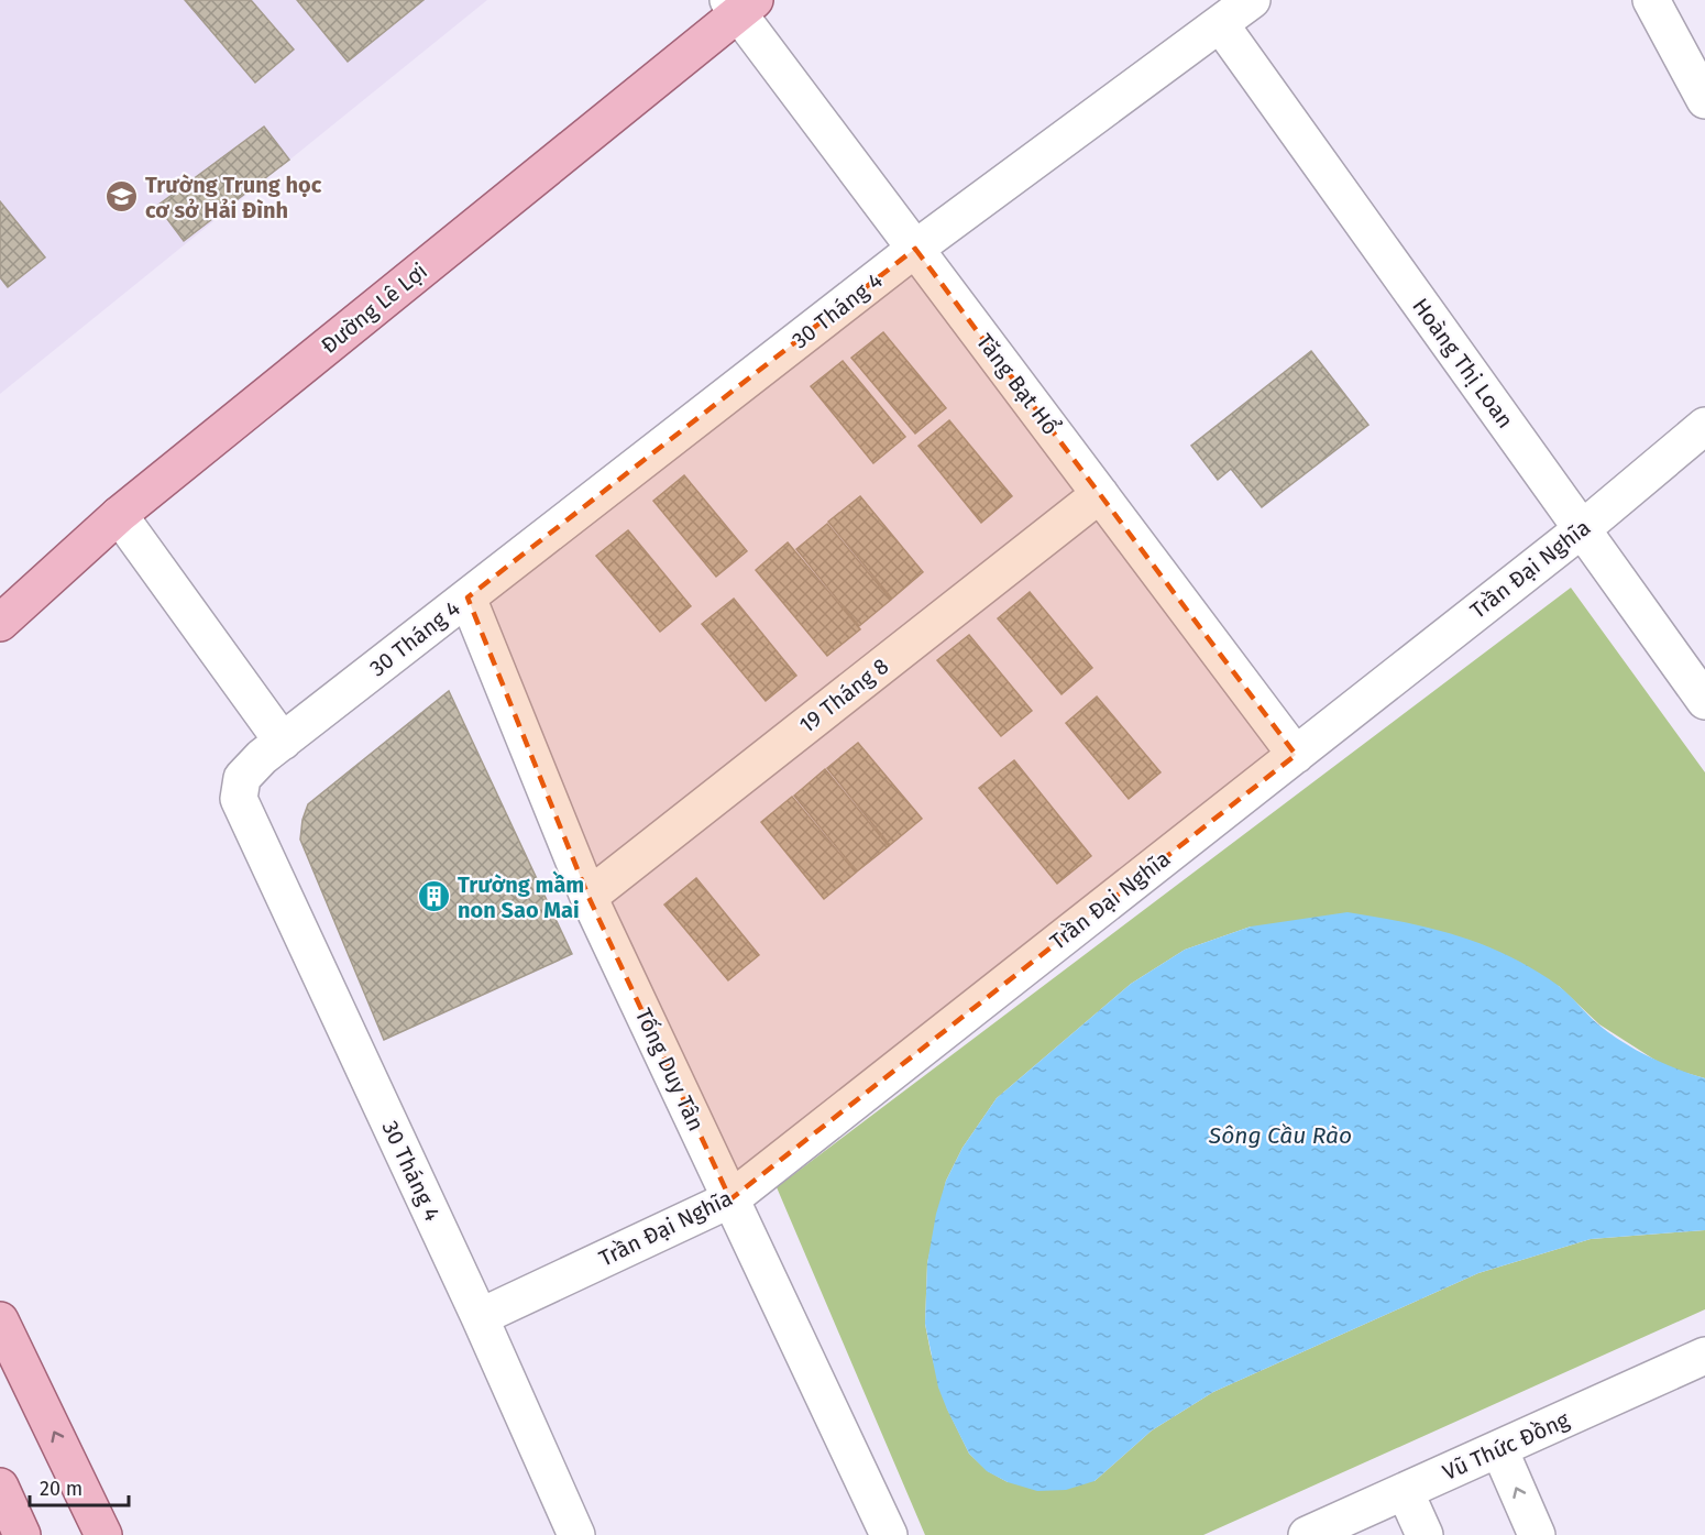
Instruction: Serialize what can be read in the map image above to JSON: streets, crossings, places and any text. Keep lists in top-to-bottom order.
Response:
{
  "streets": {
    "main road": ["Đường Lê Lợi"],
    "street": [
      "30 Tháng 4",
      "Hoàng Thị Loan",
      "Tăng Bạt Hổ",
      "Trần Đại Nghĩa",
      "19 Tháng 8",
      "Tống Duy Tân",
      "Vũ Thức Đồng"
    ]
  },
  "crossings": [
    ["Đường Lê Lợi", "Tăng Bạt Hổ"],
    ["30 Tháng 4", "Hoàng Thị Loan"],
    ["30 Tháng 4", "Tăng Bạt Hổ"],
    ["30 Tháng 4", "Trần Đại Nghĩa"],
    ["30 Tháng 4", "Tống Duy Tân"],
    ["Hoàng Thị Loan", "Trần Đại Nghĩa"],
    ["Tăng Bạt Hổ", "Trần Đại Nghĩa"],
    ["Tăng Bạt Hổ", "19 Tháng 8"],
    ["Trần Đại Nghĩa", "Tống Duy Tân"],
    ["19 Tháng 8", "Tống Duy Tân"]
  ],
  "water": ["Sông Cầu Rào"],
  "places": {
    "school or university": ["Trường Trung học cơ sở Hải Đình"],
    "building": ["Trường mầm non Sao Mai"]
  },
  "scale_bar": "20 m"
}
